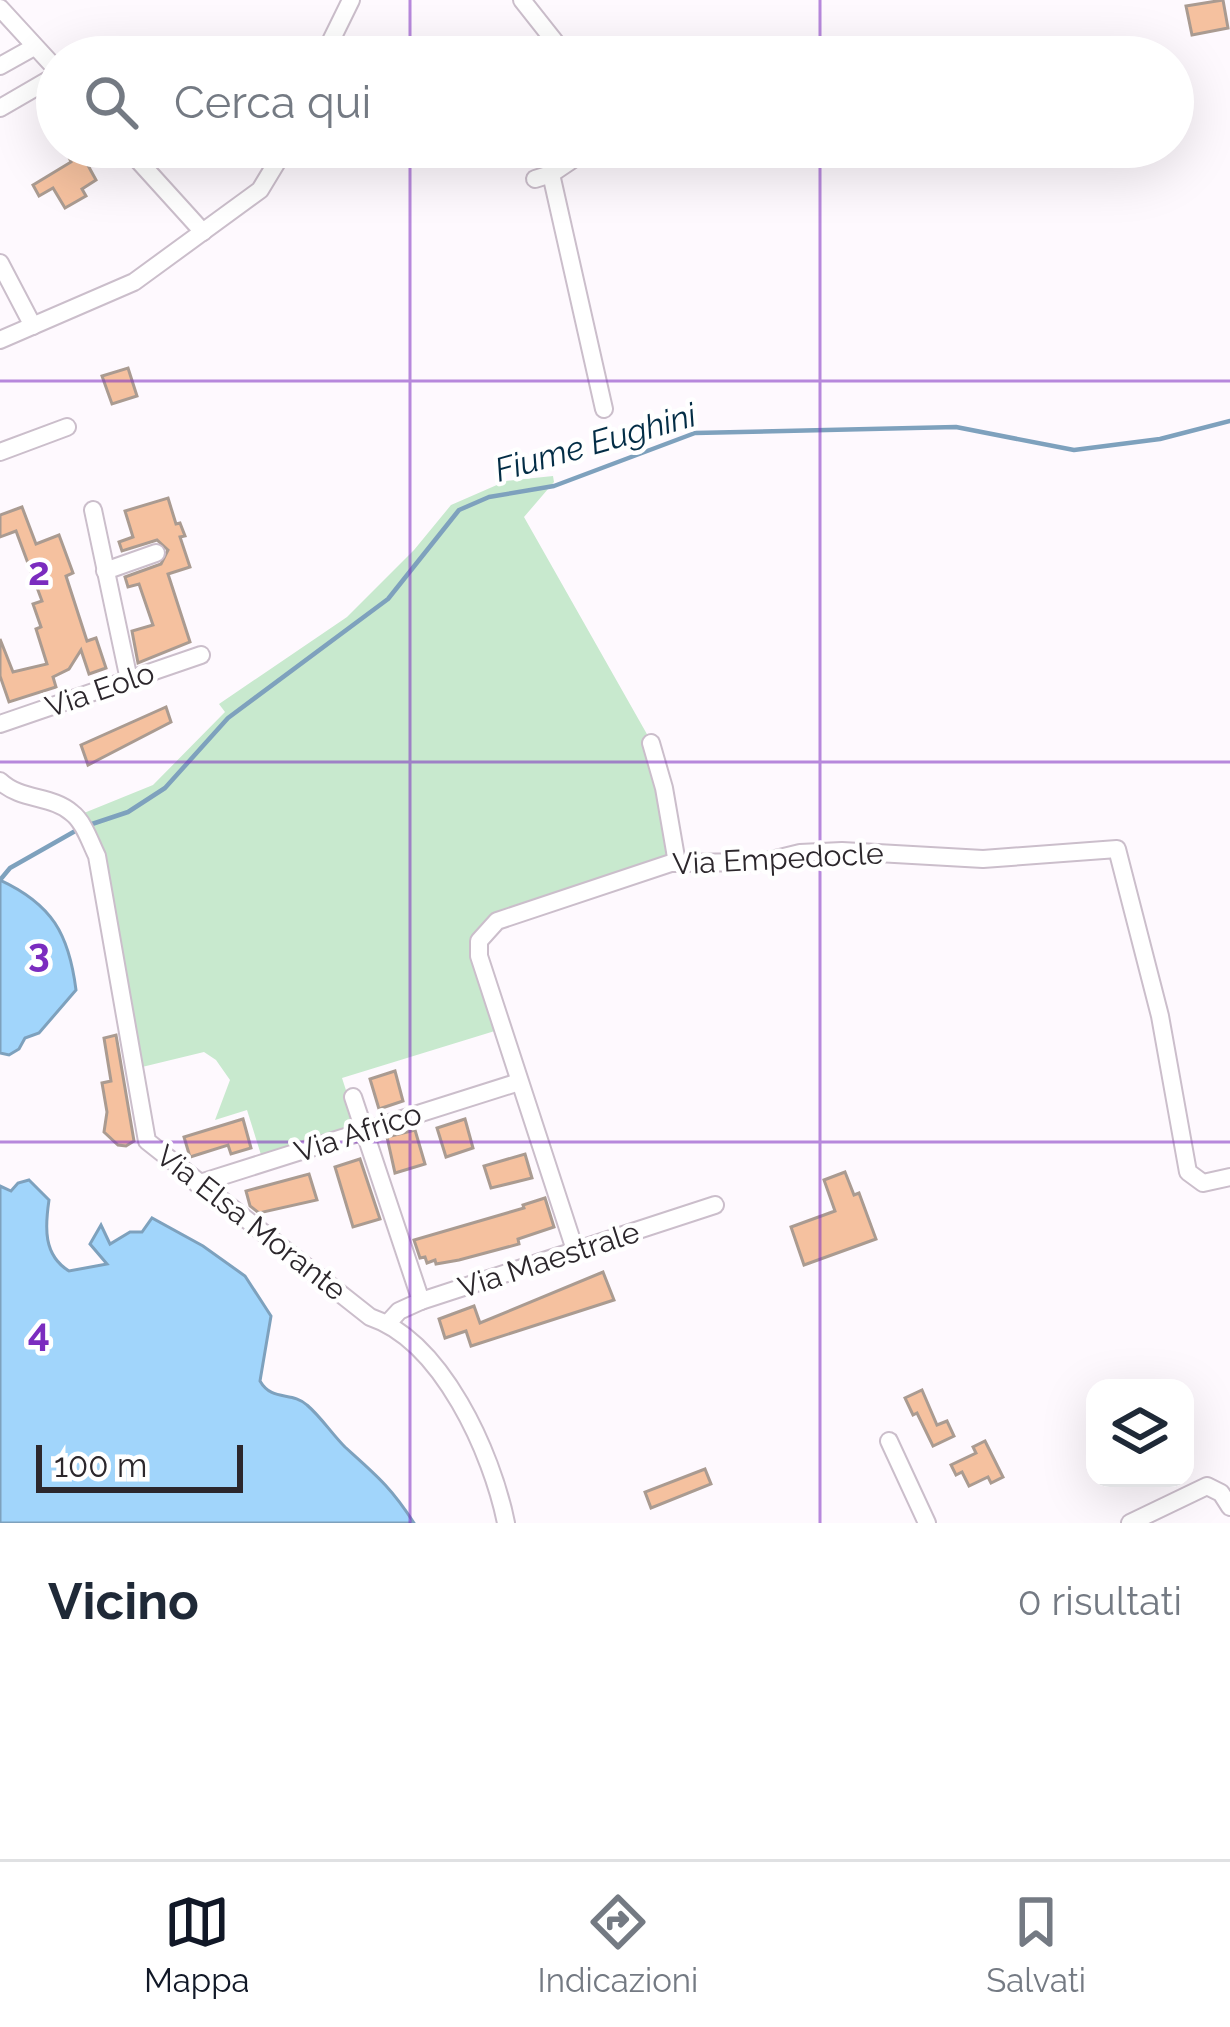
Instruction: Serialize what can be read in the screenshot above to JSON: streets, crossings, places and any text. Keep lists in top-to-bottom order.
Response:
{
  "streets": {
    "street": [
      "Via Eolo",
      "Via Empedocle",
      "Via Africo",
      "Via Elsa Morante",
      "Via Maestrale"
    ]
  },
  "crossings": [
    ["Via Empedocle", "Via Africo"],
    ["Via Empedocle", "Via Maestrale"],
    ["Via Africo", "Via Elsa Morante"],
    ["Via Elsa Morante", "Via Maestrale"]
  ],
  "water": ["Fiume Eughini"],
  "scale_bar": "100 m",
  "page": {
    "search": "Cerca qui",
    "scale": "100 m",
    "heading": ["Vicino", "0 risultati"],
    "nav": ["Mappa", "Indicazioni", "Salvati"]
  },
  "grid": {
    "rows": ["2", "3", "4"]
  }
}
